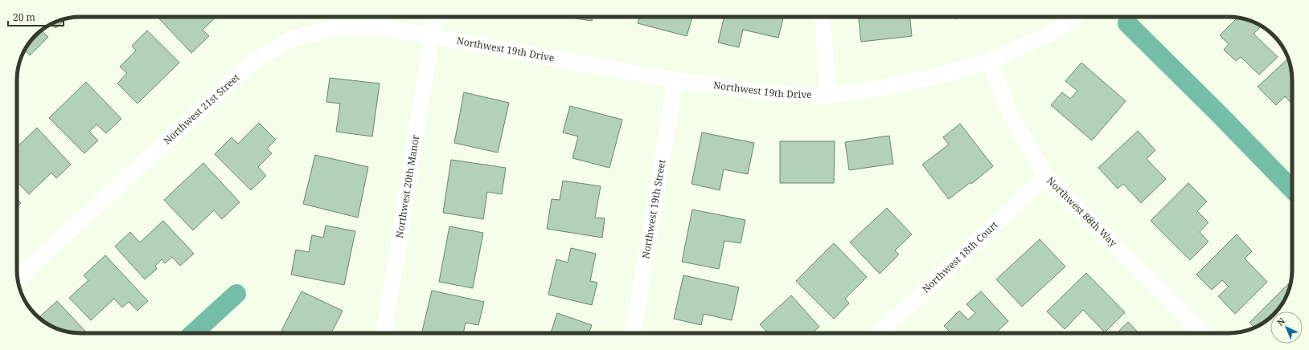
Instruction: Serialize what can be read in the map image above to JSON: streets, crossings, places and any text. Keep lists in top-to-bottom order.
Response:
{
  "streets": {
    "street": [
      "Northwest 19th Drive",
      "Northwest 21st Street",
      "Northwest 20th Manor",
      "Northwest 19th Street",
      "Northwest 88th Way",
      "Northwest 18th Court"
    ]
  },
  "crossings": [
    ["Northwest 19th Drive", "Northwest 21st Street"],
    ["Northwest 19th Drive", "Northwest 20th Manor"],
    ["Northwest 19th Drive", "Northwest 19th Street"],
    ["Northwest 19th Drive", "Northwest 88th Way"],
    ["Northwest 21st Street", "Northwest 20th Manor"],
    ["Northwest 88th Way", "Northwest 18th Court"]
  ],
  "scale_bar": "20 m",
  "north": "top left"
}
